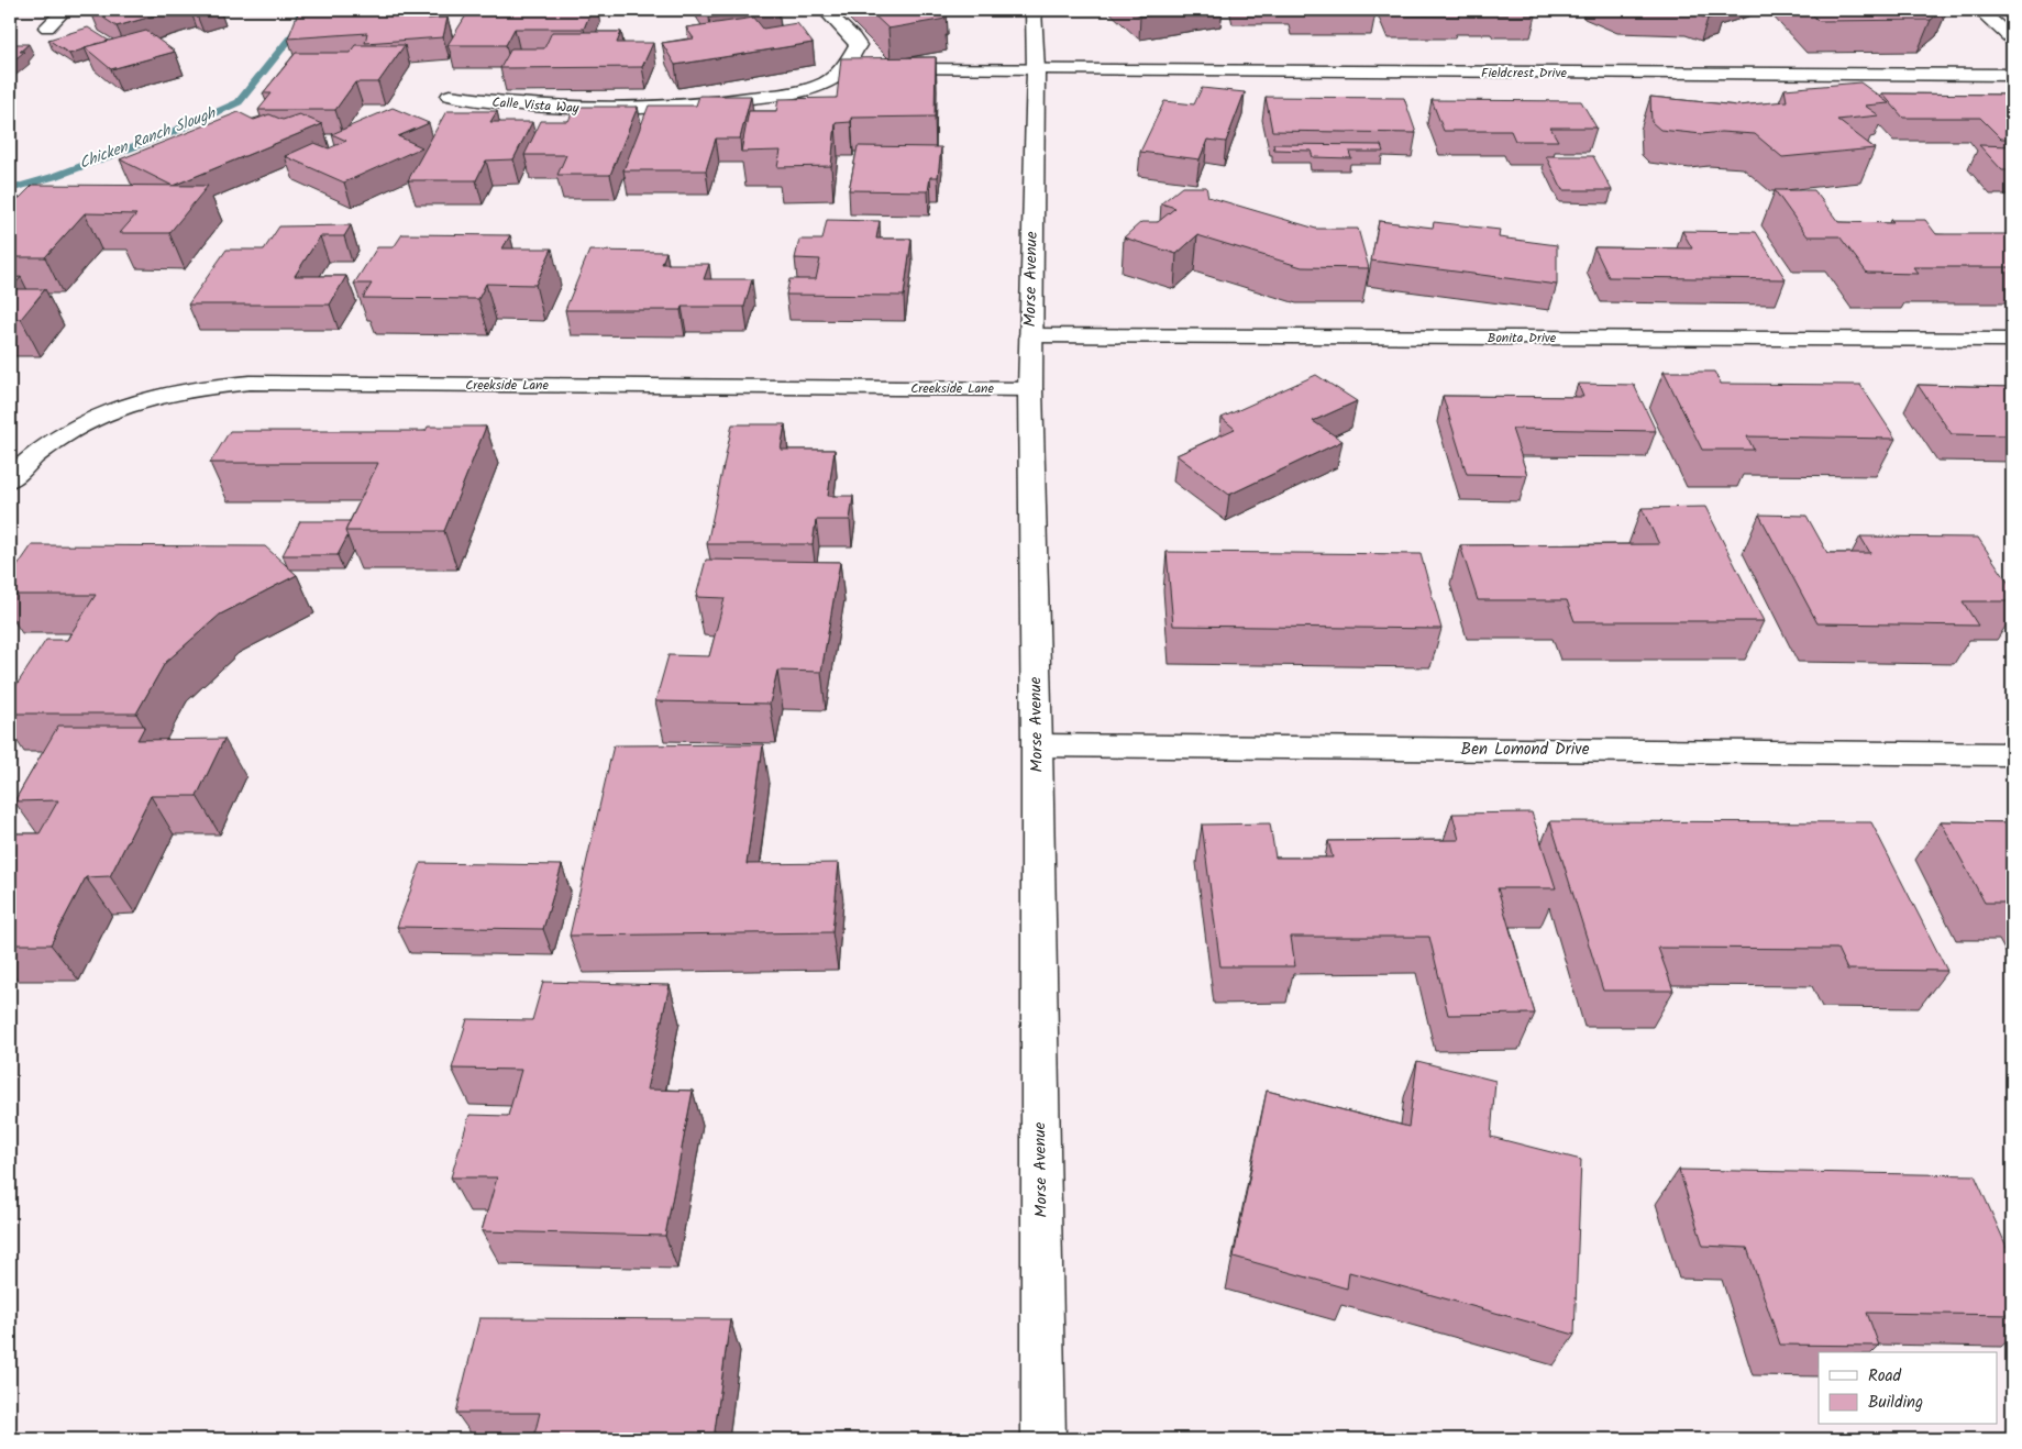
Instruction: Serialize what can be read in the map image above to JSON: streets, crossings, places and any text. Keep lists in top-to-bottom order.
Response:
{
  "streets": {
    "street": [
      "Fieldcrest Drive",
      "Calle Vista Way",
      "Morse Avenue",
      "Bonita Drive",
      "Creekside Lane",
      "Ben Lomond Drive"
    ]
  },
  "crossings": [
    ["Fieldcrest Drive", "Morse Avenue"],
    ["Morse Avenue", "Bonita Drive"],
    ["Morse Avenue", "Creekside Lane"],
    ["Morse Avenue", "Ben Lomond Drive"]
  ],
  "water": ["Chicken Ranch Slough"],
  "legend": ["Road", "Building"]
}
